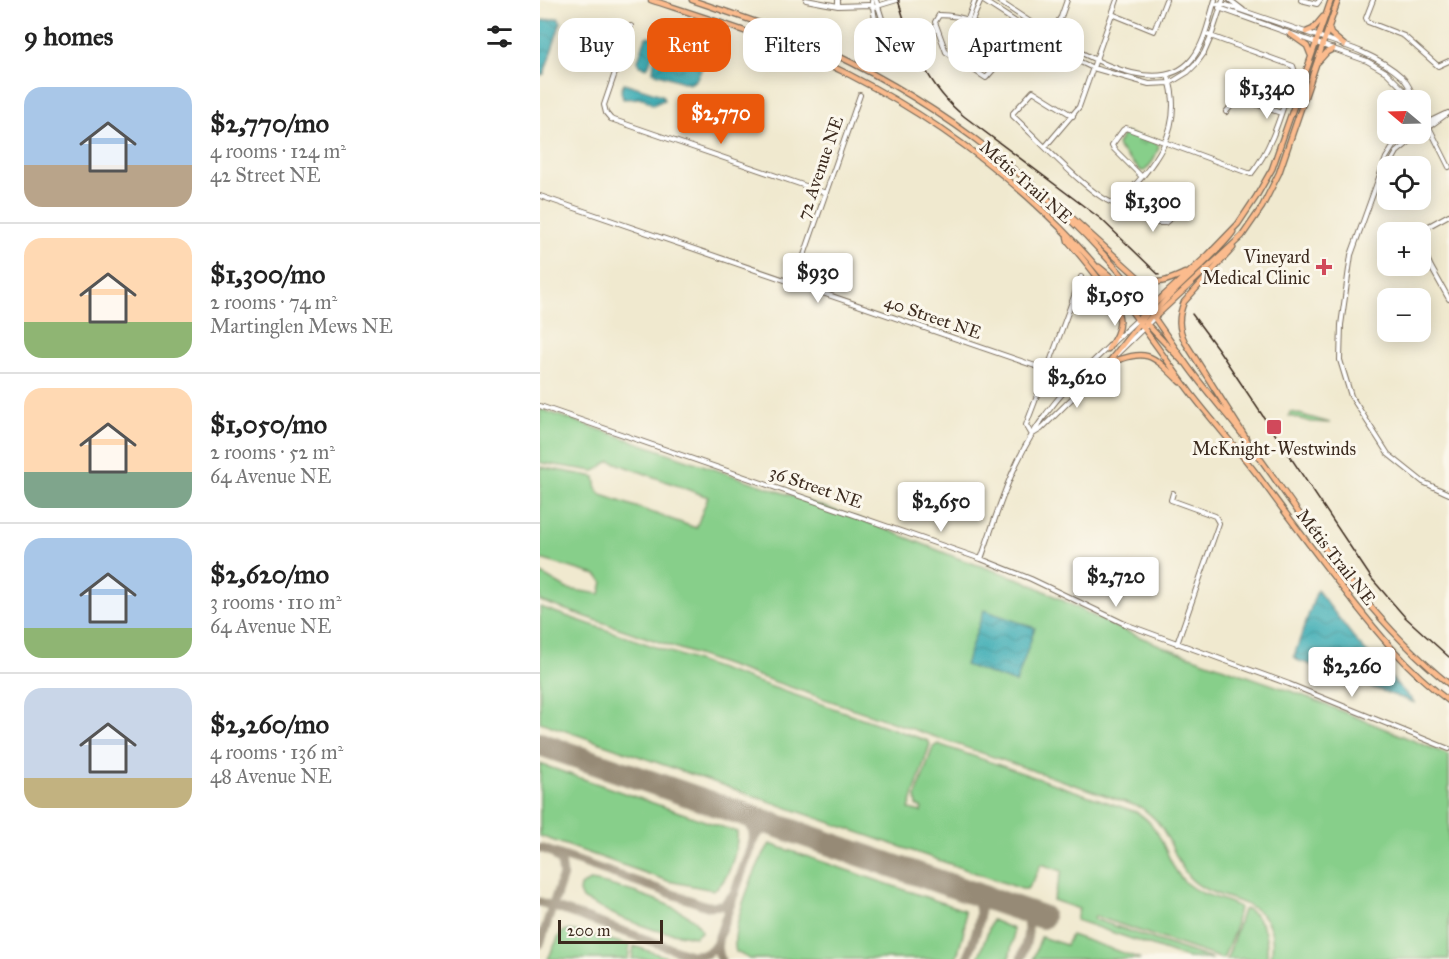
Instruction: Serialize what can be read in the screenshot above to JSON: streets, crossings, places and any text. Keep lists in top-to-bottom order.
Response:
{
  "streets": {
    "main road": ["Métis Trail NE"],
    "street": ["72 Avenue NE", "40 Street NE", "36 Street NE"]
  },
  "crossings": [
    ["72 Avenue NE", "40 Street NE"]
  ],
  "places": {
    "health": ["Vineyard Medical Clinic"],
    "transit": ["McKnight-Westwinds"]
  },
  "scale_bar": "200 m",
  "north": "left",
  "page": {
    "heading": "9 homes",
    "chip": [
      "Buy",
      "Rent",
      "Filters",
      "New",
      "Apartment"
    ],
    "price": [
      "$1,340",
      "$2,770",
      "$1,300",
      "$930",
      "$1,050",
      "$2,620",
      "$2,650",
      "$2,720",
      "$2,260"
    ],
    "list": [
      {
        "name": "$2,770/mo",
        "note": "4 rooms · 124 m² · 42 Street NE"
      },
      {
        "name": "$1,300/mo",
        "note": "2 rooms · 74 m² · Martinglen Mews NE"
      },
      {
        "name": "$1,050/mo",
        "note": "2 rooms · 52 m² · 64 Avenue NE"
      },
      {
        "name": "$2,620/mo",
        "note": "3 rooms · 110 m² · 64 Avenue NE"
      },
      {
        "name": "$2,260/mo",
        "note": "4 rooms · 136 m² · 48 Avenue NE"
      }
    ],
    "map_buttons": ["+", "−"],
    "scale": "200 m"
  }
}
